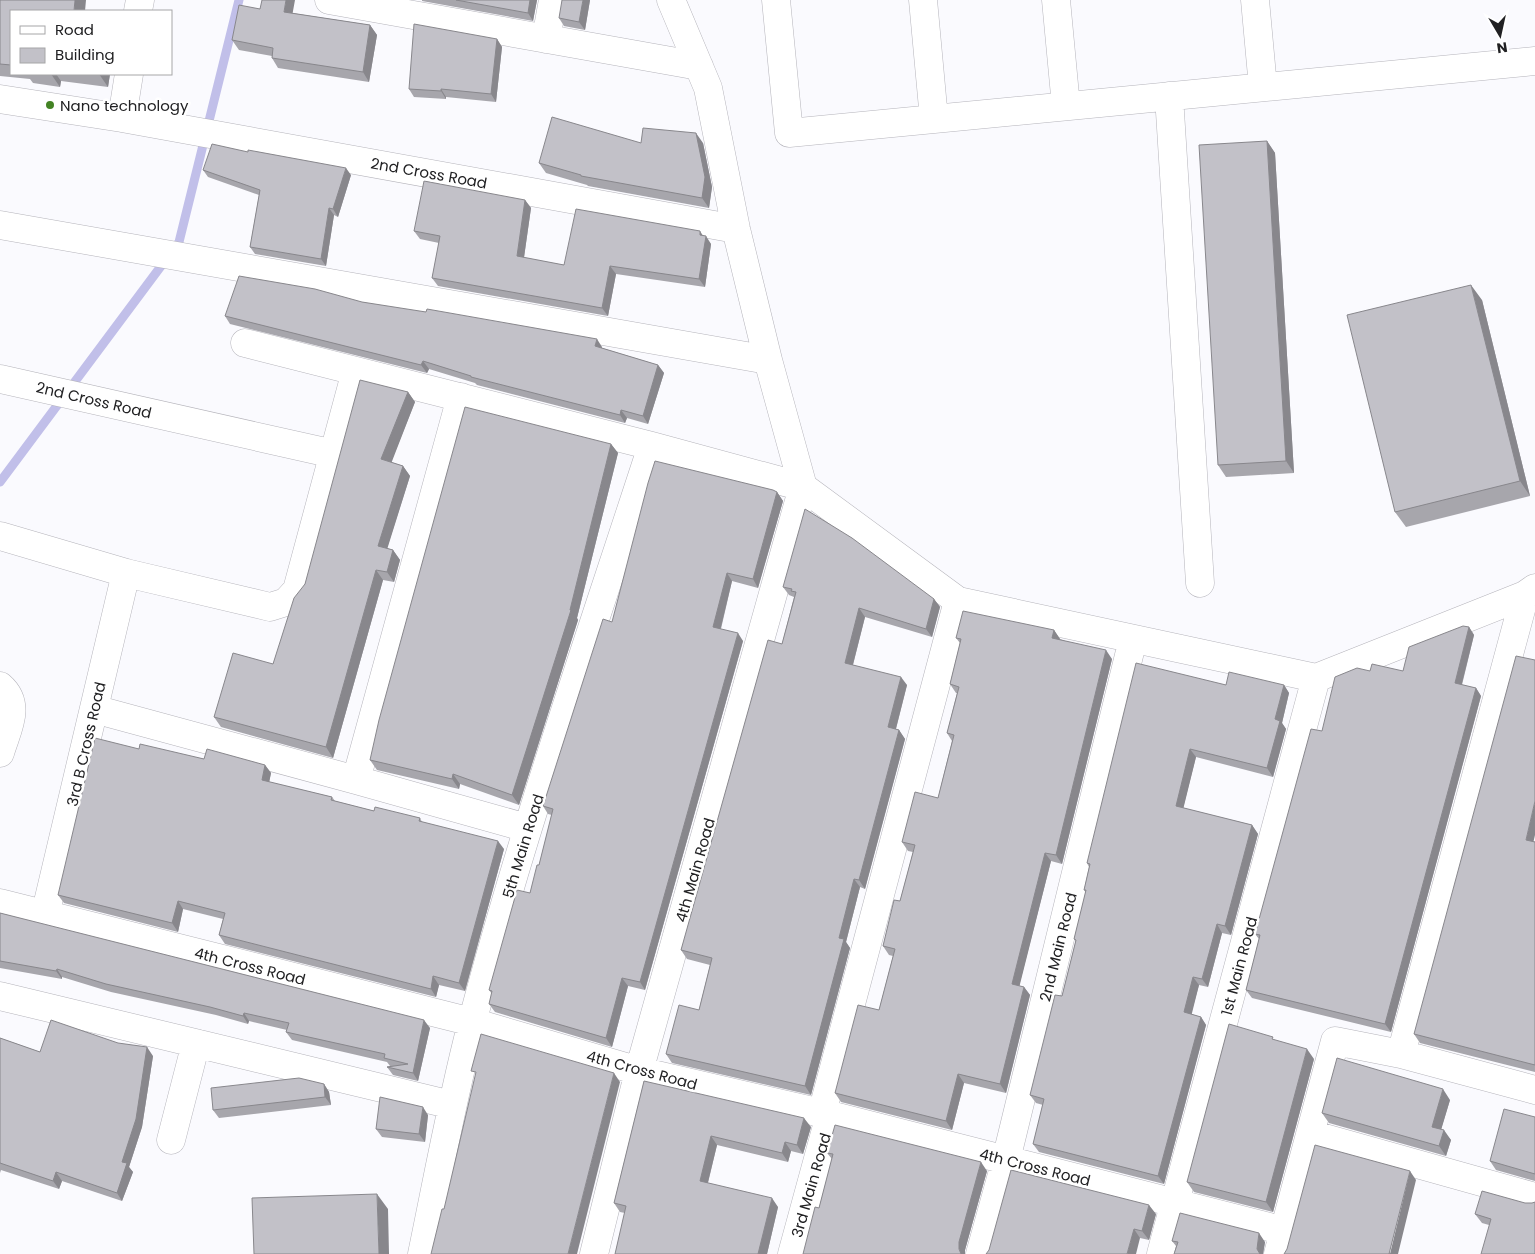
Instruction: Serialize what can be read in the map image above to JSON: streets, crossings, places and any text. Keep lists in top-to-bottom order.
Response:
{
  "streets": {
    "street": [
      "2nd Cross Road",
      "3rd B Cross Road",
      "5th Main Road",
      "4th Main Road",
      "2nd Main Road",
      "4th Cross Road",
      "1st Main Road",
      "3rd Main Road"
    ]
  },
  "crossings": [
    ["3rd B Cross Road", "4th Cross Road"],
    ["5th Main Road", "4th Cross Road"],
    ["4th Main Road", "4th Cross Road"],
    ["2nd Main Road", "4th Cross Road"],
    ["4th Cross Road", "1st Main Road"],
    ["4th Cross Road", "3rd Main Road"]
  ],
  "places": ["Nano technology"],
  "legend": ["Road", "Building"],
  "north": "bottom"
}
